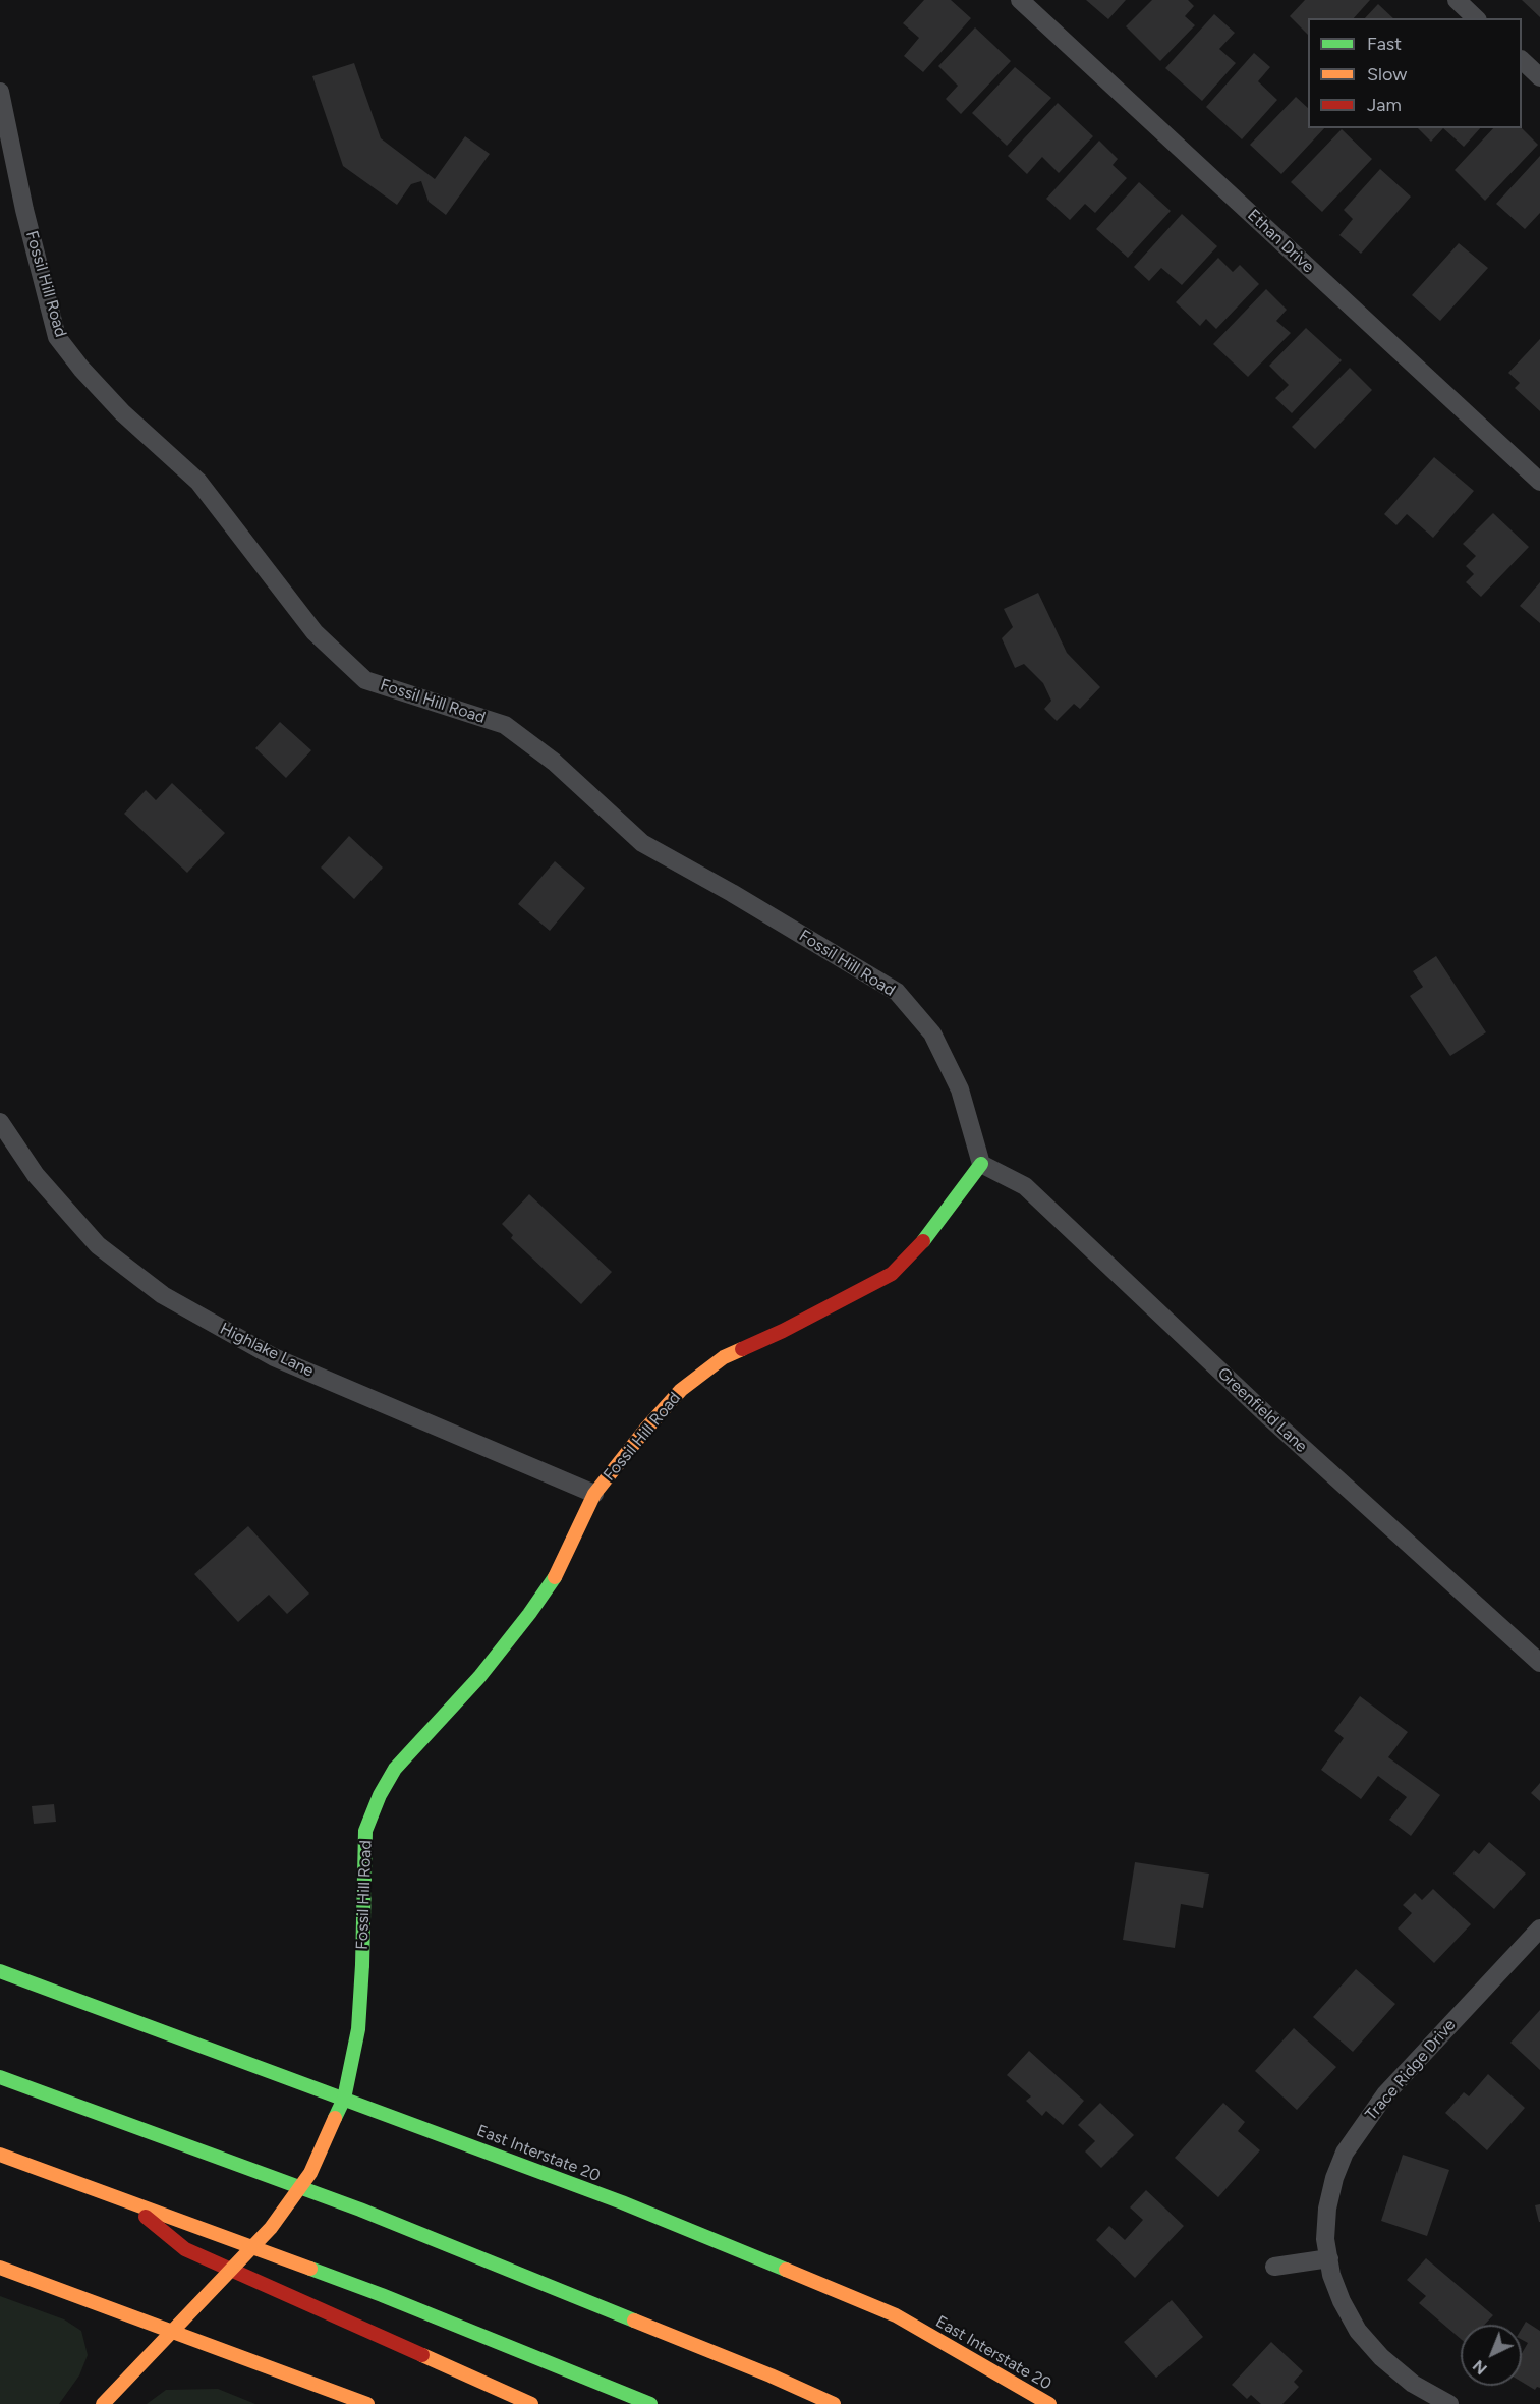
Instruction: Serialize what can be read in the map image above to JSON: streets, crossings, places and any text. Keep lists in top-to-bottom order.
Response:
{
  "streets": {
    "main road": ["Fossil Hill Road", "East Interstate 20"],
    "street": [
      "Ethan Drive",
      "Highlake Lane",
      "Greenfield Lane",
      "Trace Ridge Drive"
    ]
  },
  "crossings": [
    ["Fossil Hill Road", "Highlake Lane"],
    ["Fossil Hill Road", "Greenfield Lane"],
    ["Fossil Hill Road", "East Interstate 20"]
  ],
  "legend": ["Fast", "Slow", "Jam"],
  "north": "bottom left"
}
